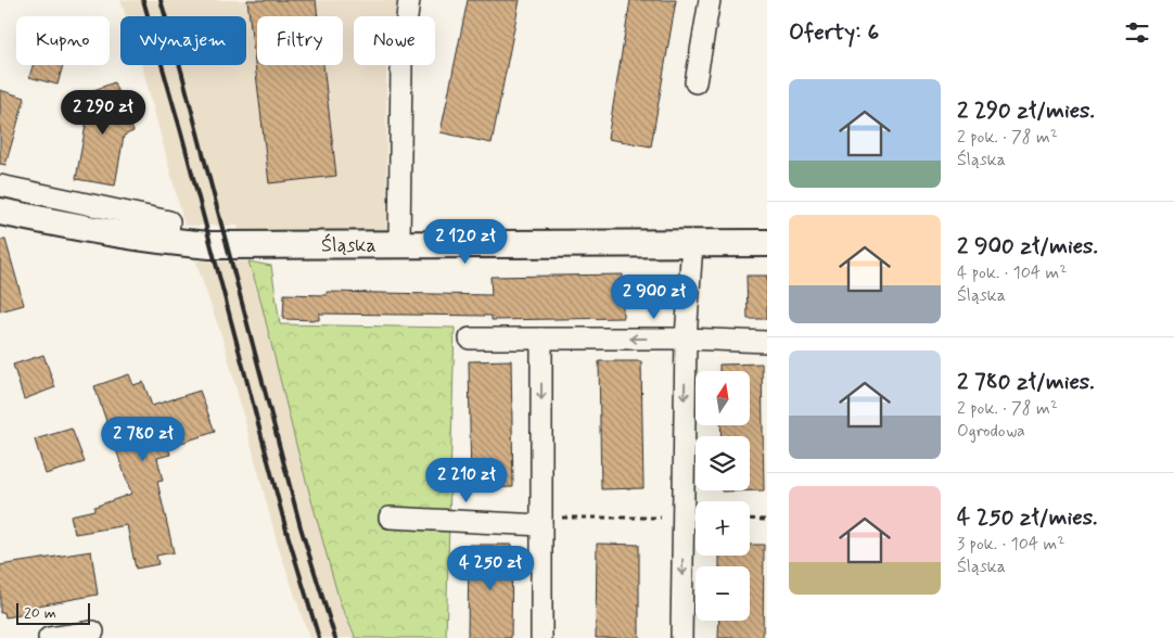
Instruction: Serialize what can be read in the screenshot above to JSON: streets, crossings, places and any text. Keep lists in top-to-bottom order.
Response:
{
  "streets": {
    "street": ["Śląska"]
  },
  "scale_bar": "20 m",
  "north": "top",
  "page": {
    "heading": "Oferty: 6",
    "chip": [
      "Kupno",
      "Wynajem",
      "Filtry",
      "Nowe"
    ],
    "list": [
      {
        "name": "2 290 zł/mies.",
        "note": "2 pok. · 78 m² · Śląska"
      },
      {
        "name": "2 900 zł/mies.",
        "note": "4 pok. · 104 m² · Śląska"
      },
      {
        "name": "2 780 zł/mies.",
        "note": "2 pok. · 78 m² · Ogrodowa"
      },
      {
        "name": "4 250 zł/mies.",
        "note": "3 pok. · 104 m² · Śląska"
      }
    ],
    "price": [
      "2 290 zł",
      "2 120 zł",
      "2 900 zł",
      "2 780 zł",
      "2 210 zł",
      "4 250 zł"
    ],
    "map_buttons": ["+", "−"],
    "scale": "20 m"
  }
}
